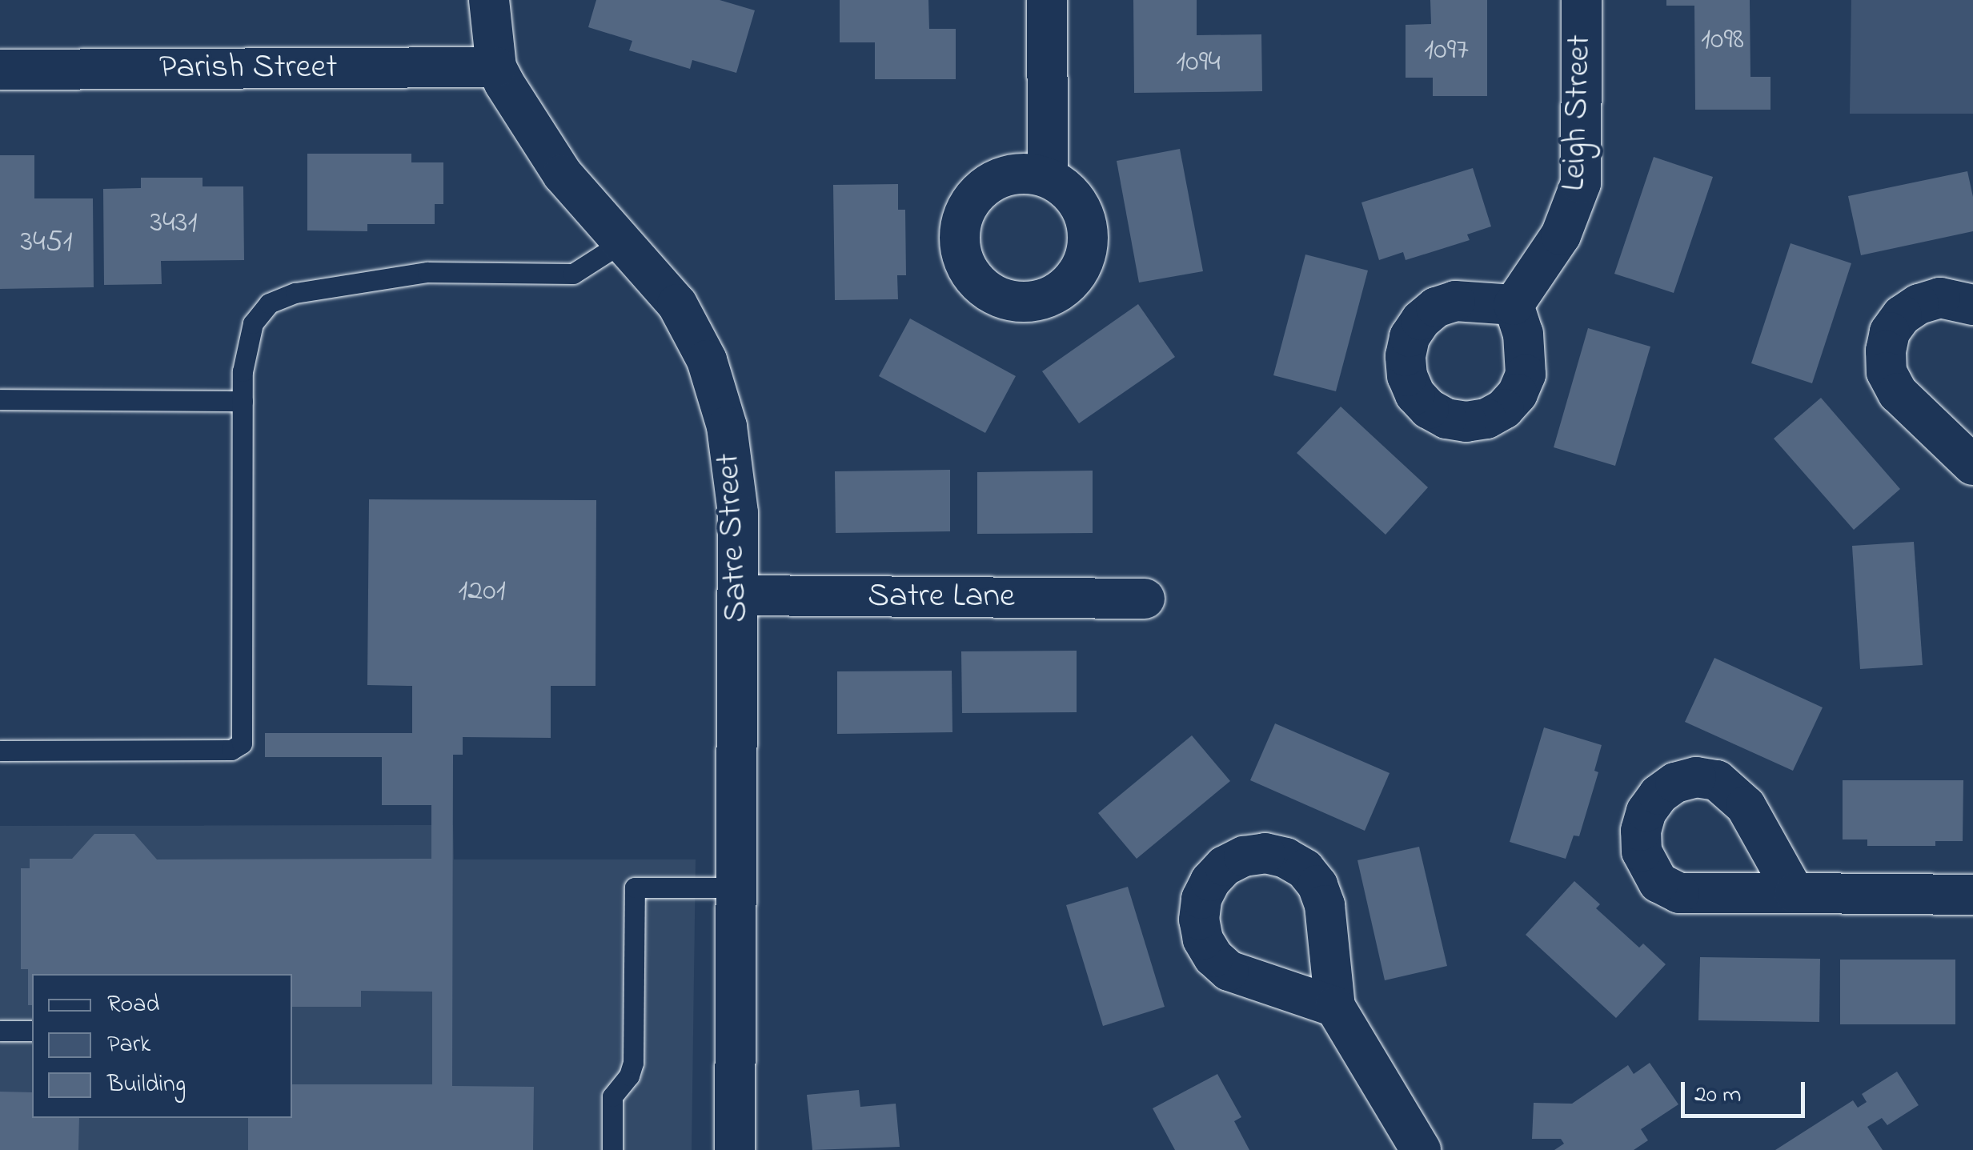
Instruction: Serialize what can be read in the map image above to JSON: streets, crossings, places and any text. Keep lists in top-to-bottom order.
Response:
{
  "streets": {
    "street": [
      "Parish Street",
      "Leigh Street",
      "Satre Street",
      "Satre Lane"
    ]
  },
  "crossings": [
    ["Parish Street", "Satre Street"],
    ["Satre Street", "Satre Lane"]
  ],
  "house_numbers": [
    "1098",
    "1097",
    "1094",
    "3431",
    "3451",
    "1201"
  ],
  "legend": ["Road", "Park", "Building"],
  "scale_bar": "20 m"
}
